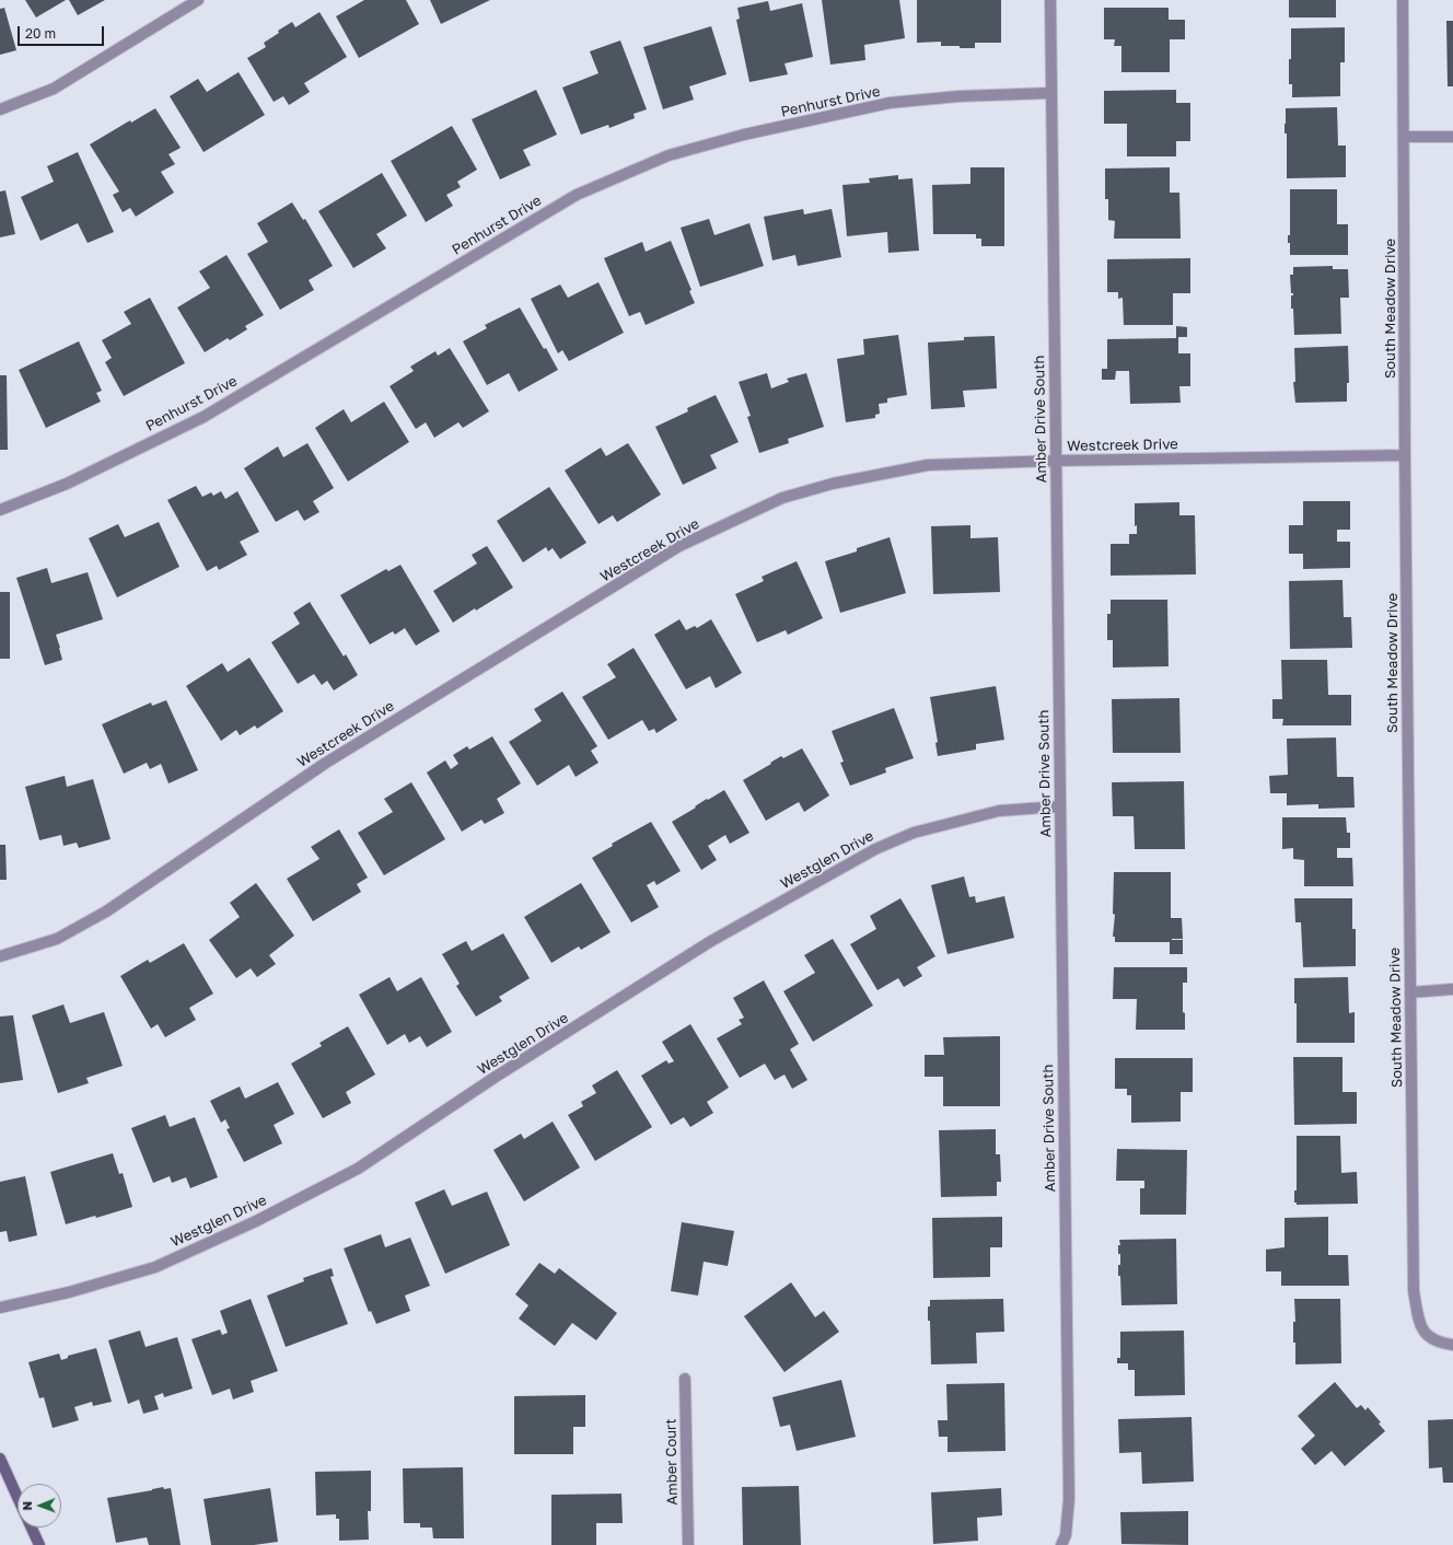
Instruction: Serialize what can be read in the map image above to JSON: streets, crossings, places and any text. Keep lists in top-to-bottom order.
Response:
{
  "streets": {
    "street": [
      "Penhurst Drive",
      "South Meadow Drive",
      "Amber Drive South",
      "Westcreek Drive",
      "Westglen Drive",
      "Amber Court"
    ]
  },
  "crossings": [
    ["Penhurst Drive", "Amber Drive South"],
    ["South Meadow Drive", "Westcreek Drive"],
    ["Amber Drive South", "Westcreek Drive"],
    ["Amber Drive South", "Westglen Drive"]
  ],
  "scale_bar": "20 m",
  "north": "left"
}
